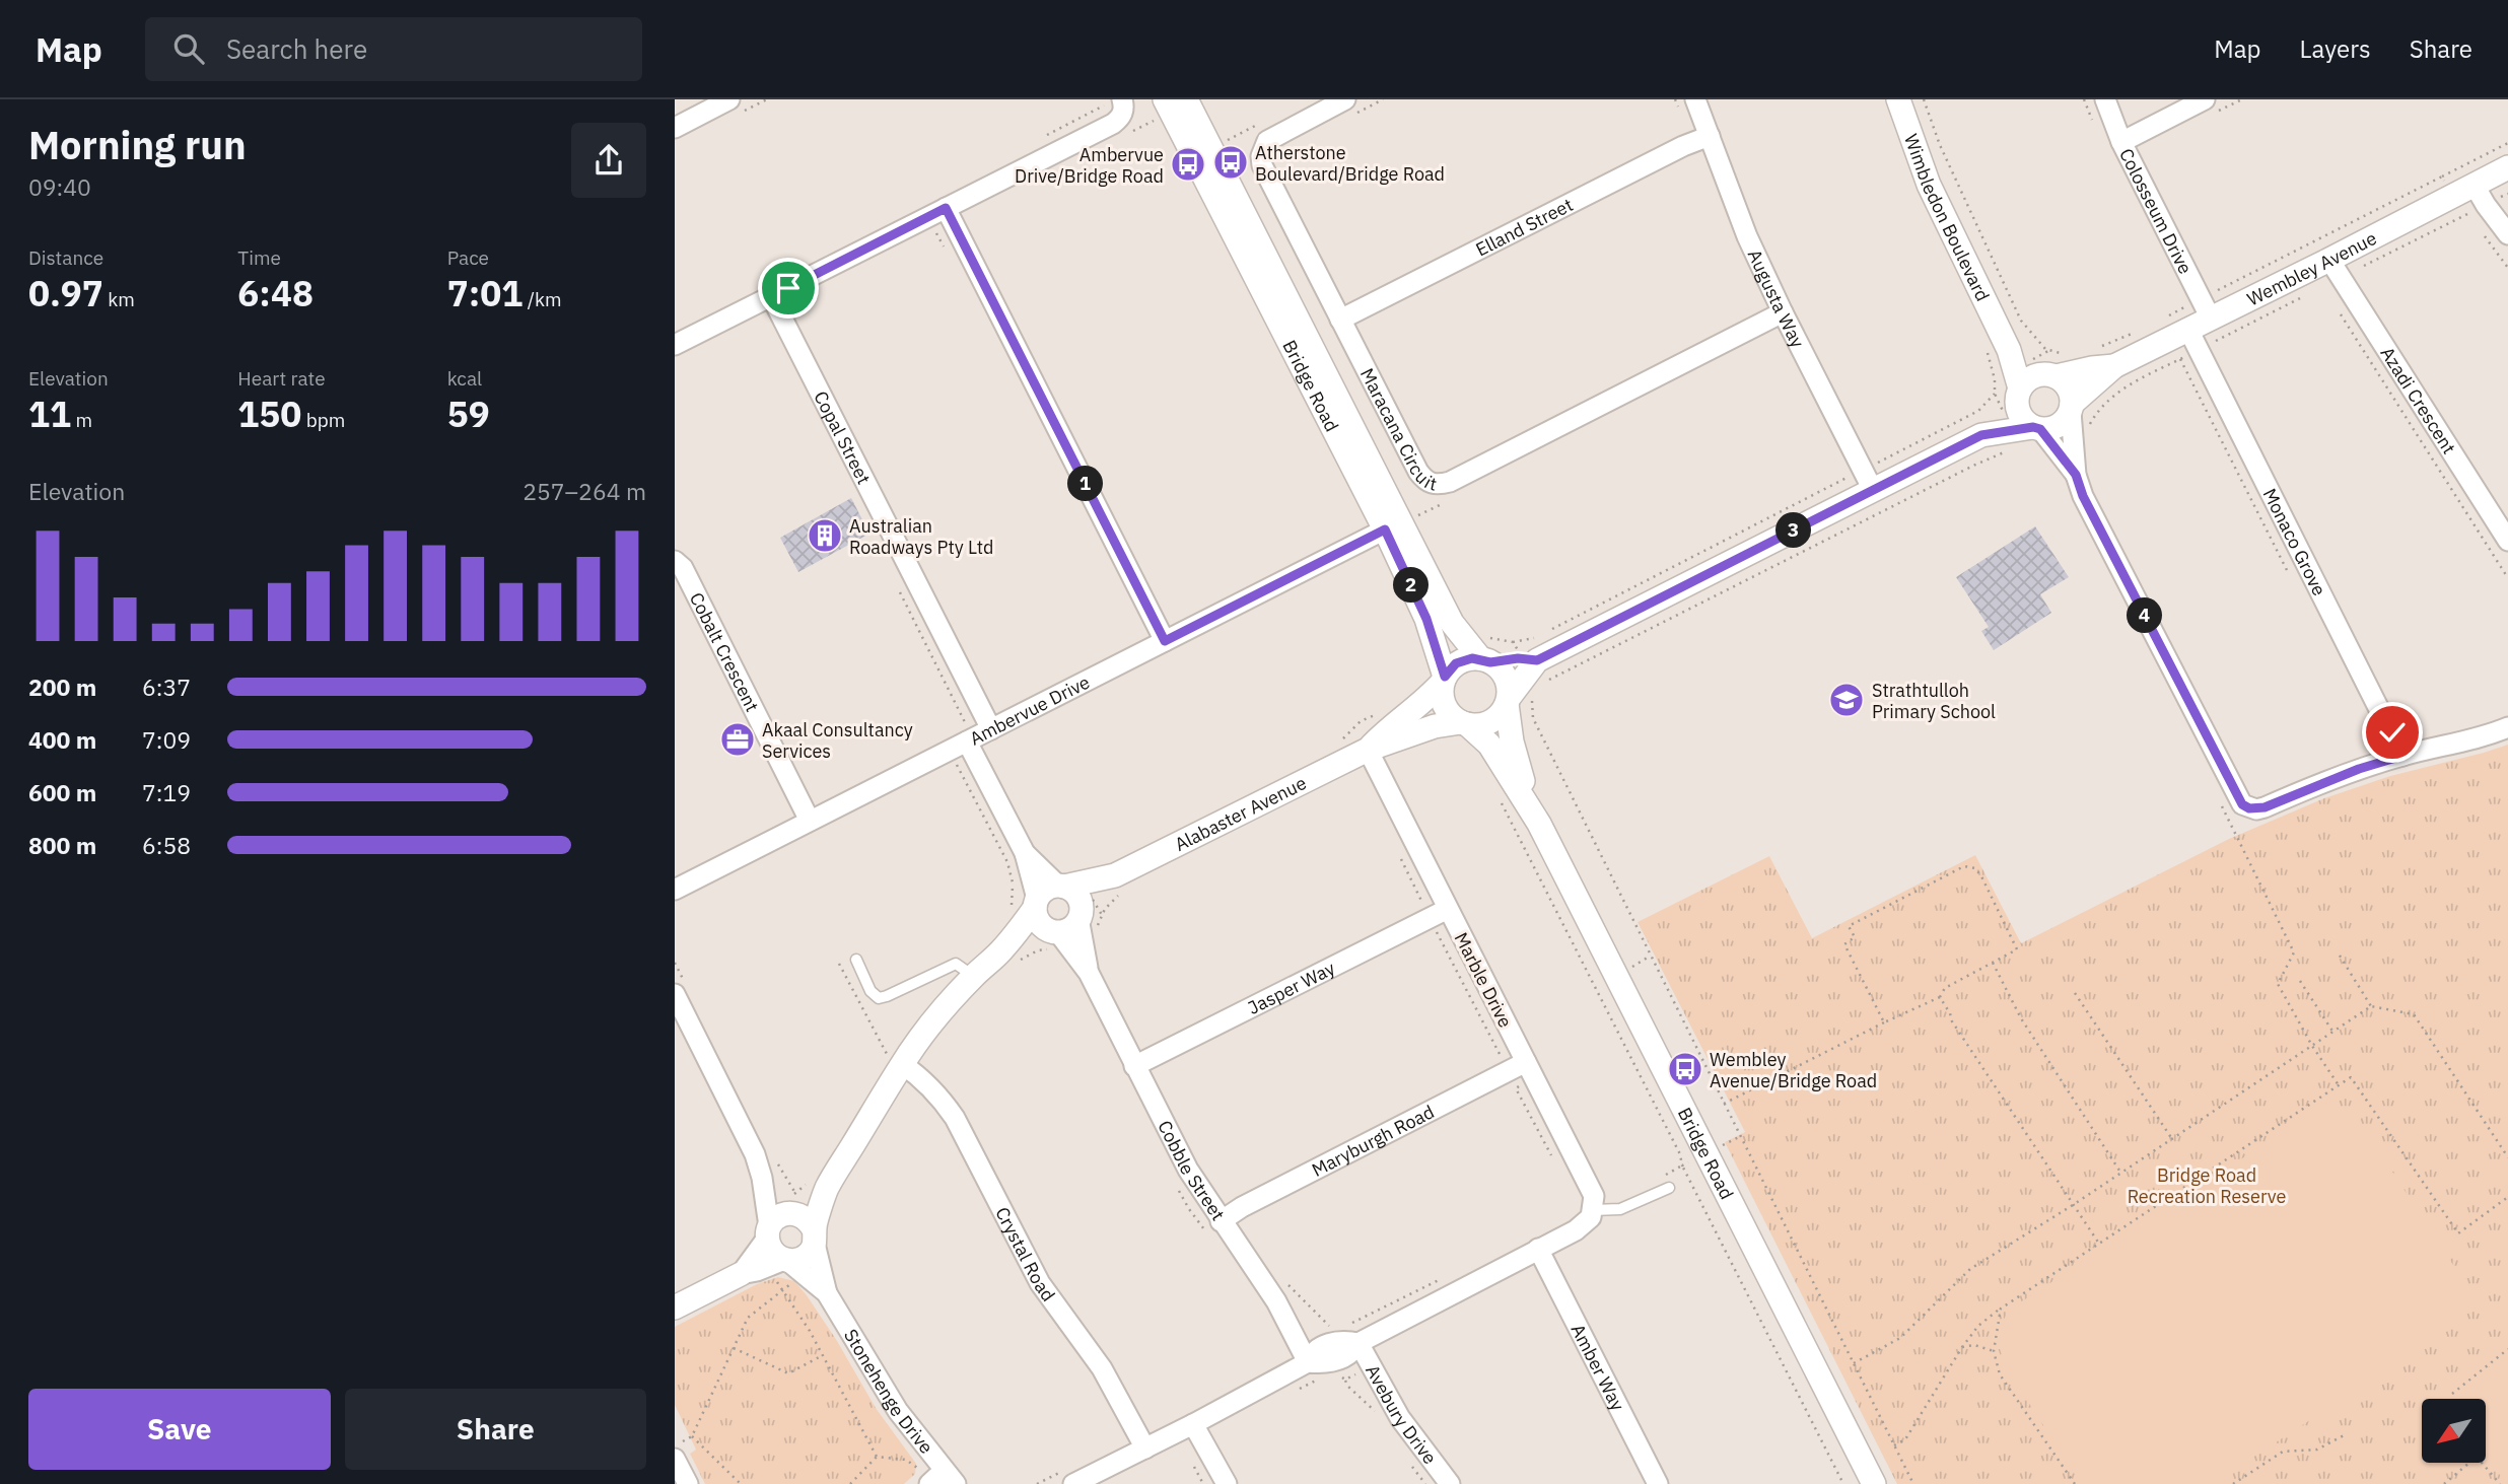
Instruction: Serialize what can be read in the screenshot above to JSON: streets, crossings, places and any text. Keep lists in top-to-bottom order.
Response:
{
  "streets": {
    "street": [
      "Colosseum Drive",
      "Wimbledon Boulevard",
      "Elland Street",
      "Wembley Avenue",
      "Augusta Way",
      "Bridge Road",
      "Azadi Crescent",
      "Maracana Circuit",
      "Copal Street",
      "Monaco Grove",
      "Cobalt Crescent",
      "Ambervue Drive",
      "Alabaster Avenue",
      "Marble Drive",
      "Jasper Way",
      "Maryburgh Road",
      "Cobble Street",
      "Crystal Road",
      "Amber Way",
      "Stonehenge Drive",
      "Avebury Drive"
    ]
  },
  "crossings": [
    ["Colosseum Drive", "Wembley Avenue"],
    ["Wimbledon Boulevard", "Wembley Avenue"],
    ["Elland Street", "Augusta Way"],
    ["Elland Street", "Maracana Circuit"],
    ["Wembley Avenue", "Azadi Crescent"],
    ["Wembley Avenue", "Monaco Grove"],
    ["Augusta Way", "Maracana Circuit"],
    ["Bridge Road", "Ambervue Drive"],
    ["Bridge Road", "Alabaster Avenue"],
    ["Copal Street", "Ambervue Drive"],
    ["Cobalt Crescent", "Ambervue Drive"],
    ["Alabaster Avenue", "Marble Drive"],
    ["Alabaster Avenue", "Cobble Street"],
    ["Marble Drive", "Jasper Way"],
    ["Marble Drive", "Maryburgh Road"],
    ["Jasper Way", "Cobble Street"],
    ["Maryburgh Road", "Cobble Street"]
  ],
  "parks": ["Bridge Road Recreation Reserve"],
  "places": {
    "bus stop": ["Atherstone Boulevard/Bridge Road", "Ambervue Drive/Bridge Road", "Wembley Avenue/Bridge Road"],
    "building": ["Australian Roadways Pty Ltd"],
    "school or university": ["Strathtulloh Primary School"],
    "office": ["Akaal Consultancy Services"]
  },
  "north": "bottom left",
  "page": {
    "header": "Map",
    "search": "Search here",
    "nav": ["Map", "Layers", "Share"],
    "heading": ["Morning run", "09:40"],
    "stats": [
      ["Distance", "0.97 km"],
      ["Time", "6:48"],
      ["Pace", "7:01 /km"],
      ["Elevation", "11 m"],
      ["Heart rate", "150 bpm"],
      ["kcal", "59"]
    ],
    "chart": ["Elevation", "257–264 m"],
    "pins": [
      "1",
      "3",
      "2",
      "4"
    ],
    "list": [
      {
        "name": "200 m",
        "note": "6:37"
      },
      {
        "name": "400 m",
        "note": "7:09"
      },
      {
        "name": "600 m",
        "note": "7:19"
      },
      {
        "name": "800 m",
        "note": "6:58"
      }
    ],
    "buttons": ["Save", "Share"]
  }
}
